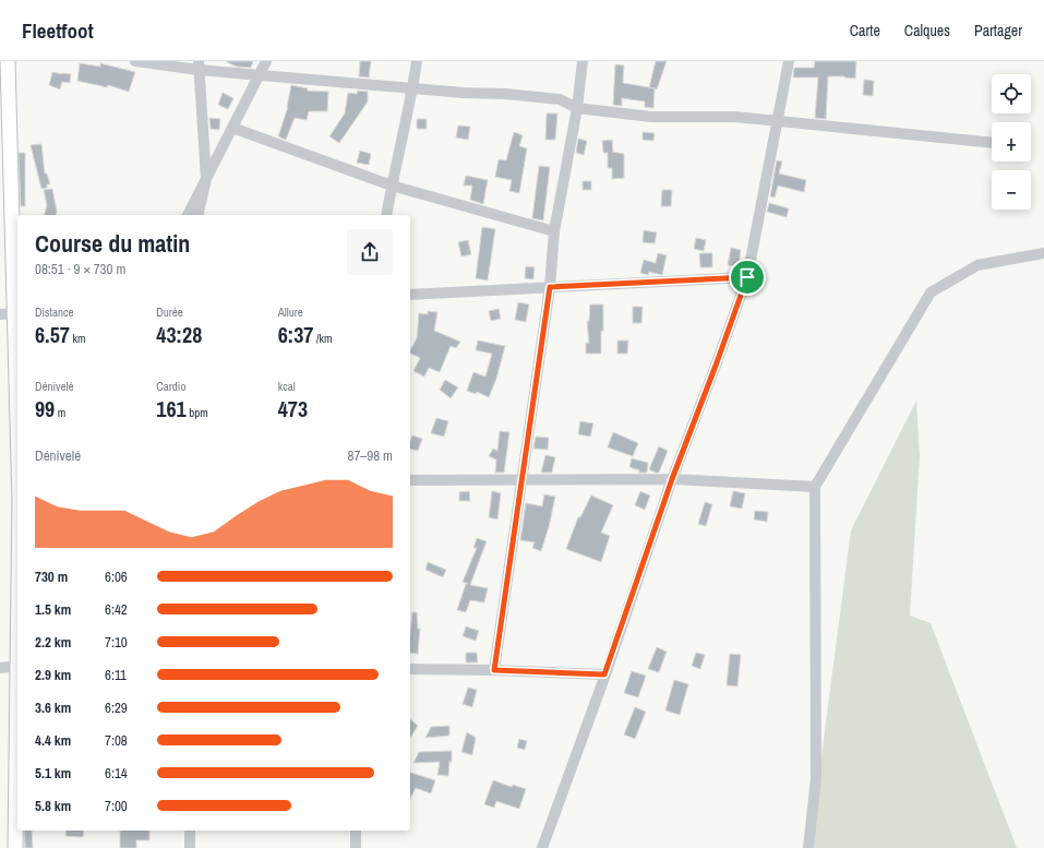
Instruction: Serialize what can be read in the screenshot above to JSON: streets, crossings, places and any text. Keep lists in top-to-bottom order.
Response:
{
  "page": {
    "header": "Fleetfoot",
    "nav": ["Carte", "Calques", "Partager"],
    "map_buttons": ["+", "−"],
    "heading": ["Course du matin", "08:51 · 9 × 730 m"],
    "stats": [
      ["Distance", "6.57 km"],
      ["Durée", "43:28"],
      ["Allure", "6:37 /km"],
      ["Dénivelé", "99 m"],
      ["Cardio", "161 bpm"],
      ["kcal", "473"]
    ],
    "chart": ["Dénivelé", "87–98 m"],
    "list": [
      {
        "name": "730 m",
        "note": "6:06"
      },
      {
        "name": "1.5 km",
        "note": "6:42"
      },
      {
        "name": "2.2 km",
        "note": "7:10"
      },
      {
        "name": "2.9 km",
        "note": "6:11"
      },
      {
        "name": "3.6 km",
        "note": "6:29"
      },
      {
        "name": "4.4 km",
        "note": "7:08"
      },
      {
        "name": "5.1 km",
        "note": "6:14"
      },
      {
        "name": "5.8 km",
        "note": "7:00"
      }
    ]
  }
}
